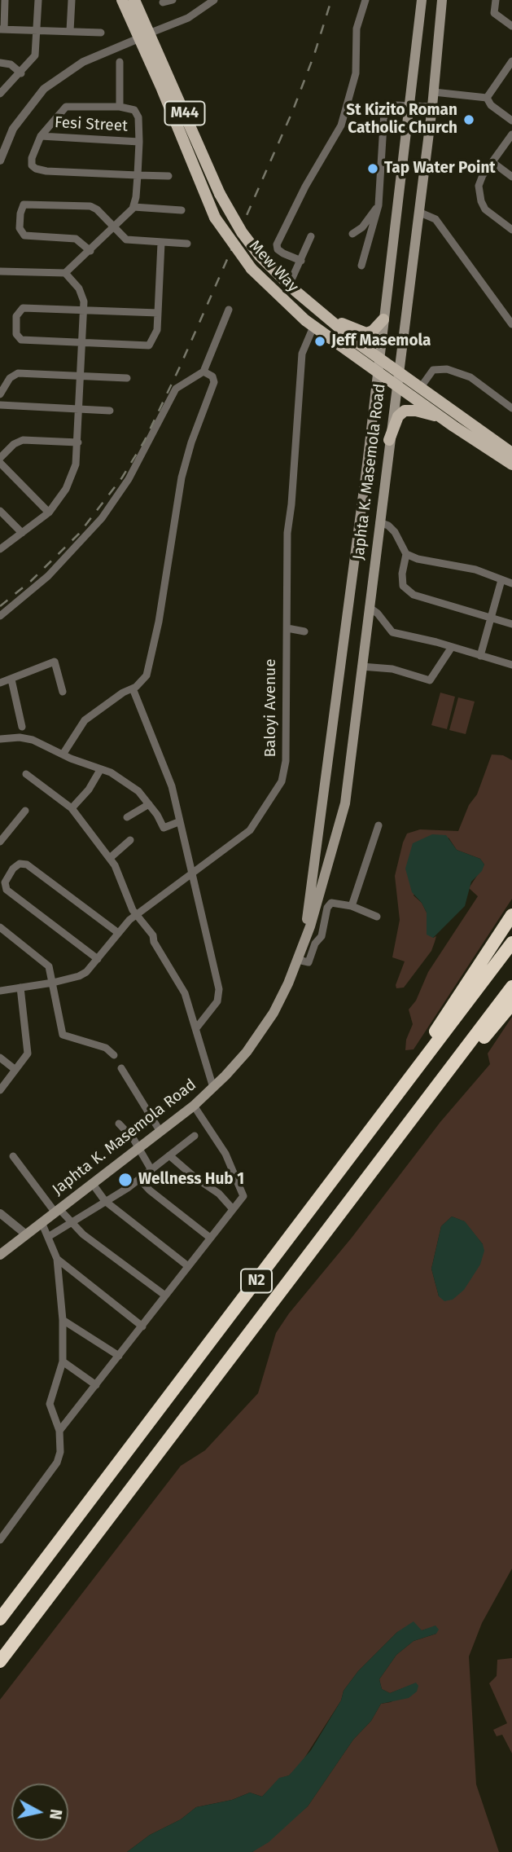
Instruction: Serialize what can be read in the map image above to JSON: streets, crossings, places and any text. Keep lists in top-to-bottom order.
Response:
{
  "streets": {
    "highway": ["N2"],
    "main road": ["M44", "Mew Way", "Japhta K. Masemola Road"],
    "street": ["Fesi Street", "Baloyi Avenue"]
  },
  "crossings": [
    ["Mew Way", "Japhta K. Masemola Road"],
    ["Mew Way", "Baloyi Avenue"]
  ],
  "places": [
    "St Kizito Roman Catholic Church",
    "Tap Water Point",
    "Jeff Masemola",
    "Wellness Hub 1"
  ],
  "north": "right"
}
